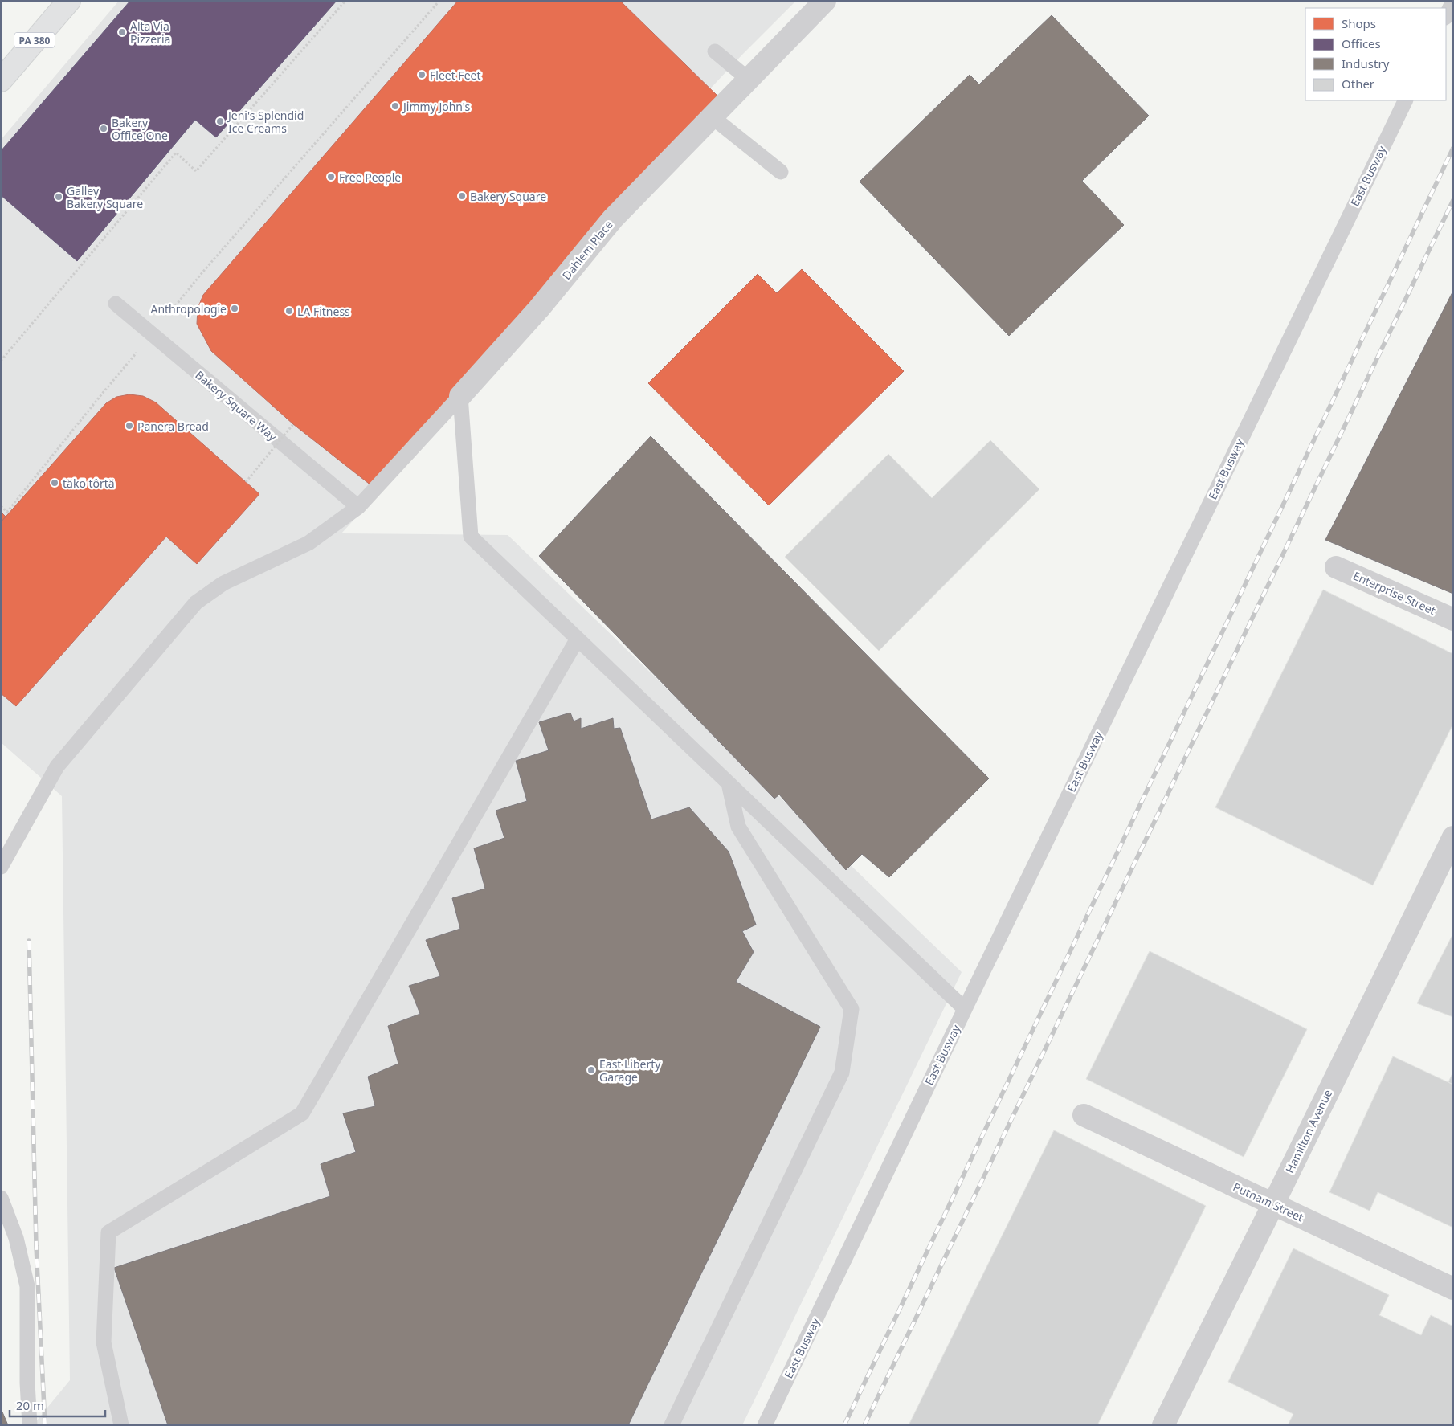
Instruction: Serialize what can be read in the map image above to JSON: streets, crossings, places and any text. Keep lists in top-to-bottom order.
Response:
{
  "streets": {
    "main road": ["PA 380"],
    "street": [
      "Dahlem Place",
      "Enterprise Street",
      "Hamilton Avenue",
      "Putnam Street"
    ],
    "lane": ["East Busway", "Bakery Square Way"]
  },
  "crossings": [
    ["Dahlem Place", "Bakery Square Way"],
    ["Hamilton Avenue", "Putnam Street"]
  ],
  "places": [
    "Alta Via Pizzeria",
    "Fleet Feet",
    "Jimmy John's",
    "Jeni's Splendid Ice Creams",
    "Bakery Office One",
    "Free People",
    "Bakery Square",
    "Galley Bakery Square",
    "Anthropologie",
    "LA Fitness",
    "Panera Bread",
    "täkō tôrtä",
    "East Liberty Garage"
  ],
  "legend": [
    "Shops",
    "Offices",
    "Industry",
    "Other"
  ],
  "scale_bar": "20 m"
}
